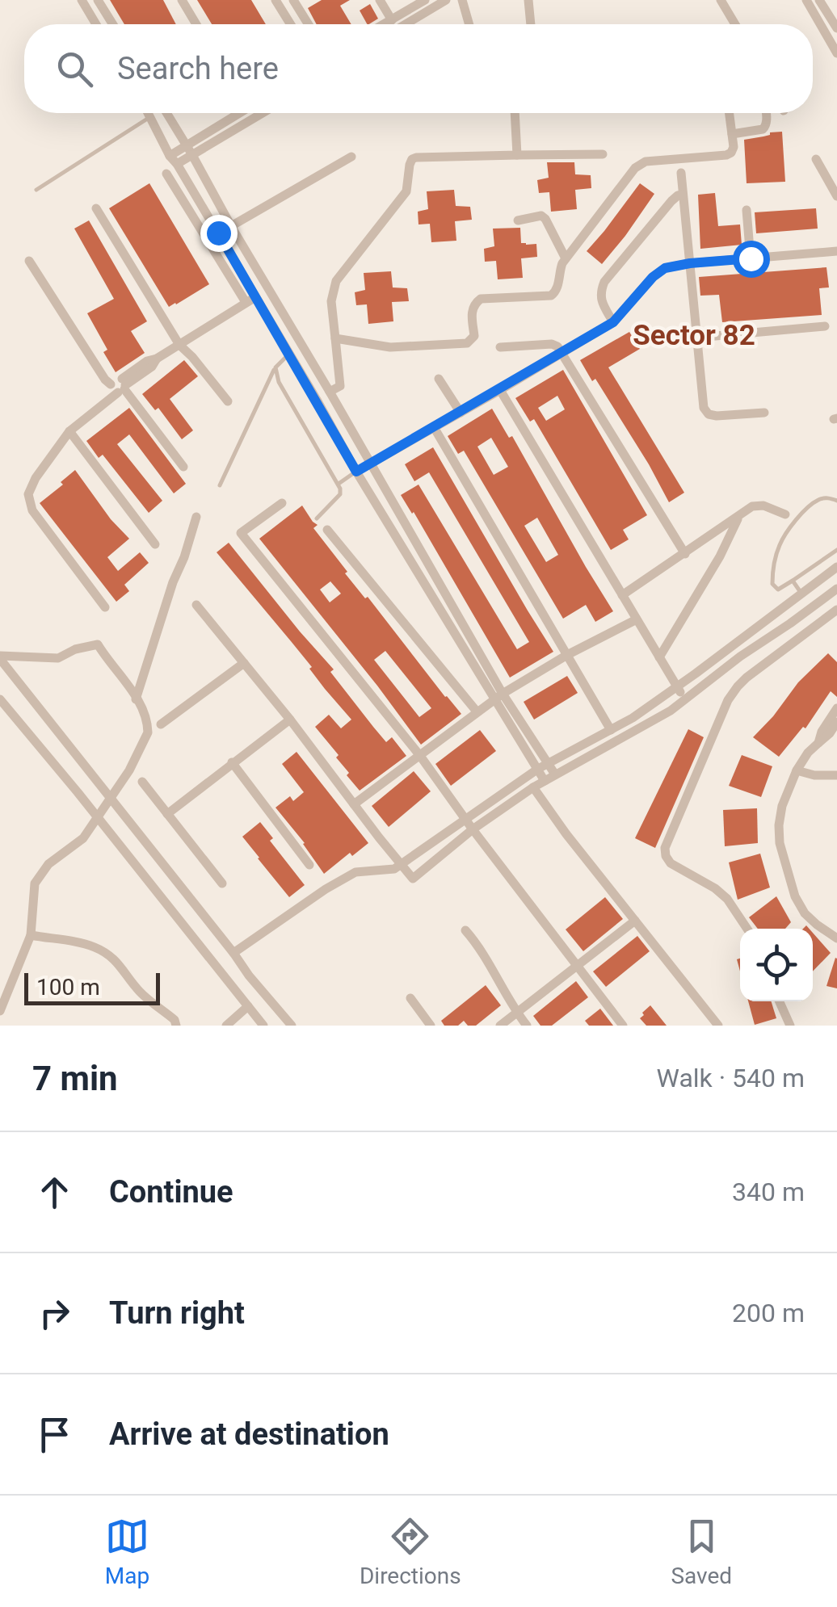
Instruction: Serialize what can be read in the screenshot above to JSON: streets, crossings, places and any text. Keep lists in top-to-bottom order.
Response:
{
  "districts": ["Sector 82"],
  "scale_bar": "100 m",
  "page": {
    "search": "Search here",
    "scale": "100 m",
    "heading": ["7 min", "Walk · 540 m"],
    "list": [
      ["Continue", "340 m"],
      ["Turn right", "200 m"],
      "Arrive at destination"
    ],
    "nav": ["Map", "Directions", "Saved"]
  }
}
